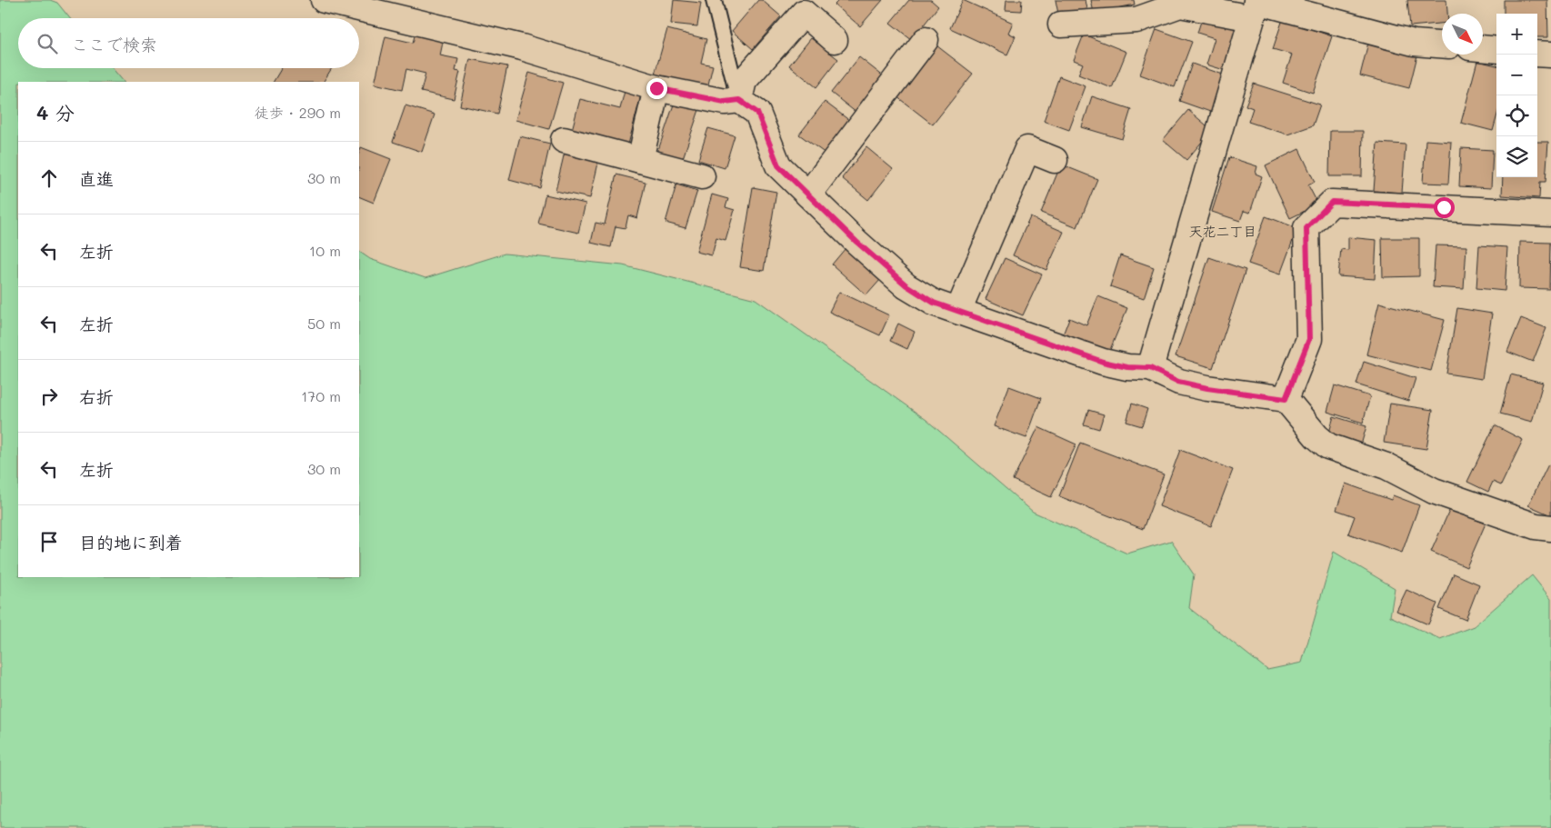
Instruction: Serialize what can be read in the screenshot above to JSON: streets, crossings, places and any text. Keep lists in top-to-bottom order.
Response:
{
  "districts": ["天花二丁目"],
  "north": "bottom right",
  "page": {
    "map_buttons": ["+", "−"],
    "search": "ここで検索",
    "heading": ["4 分", "徒歩 · 290 m"],
    "list": [
      ["直進", "30 m"],
      ["左折", "10 m"],
      ["左折", "50 m"],
      ["右折", "170 m"],
      ["左折", "30 m"],
      "目的地に到着"
    ]
  }
}
